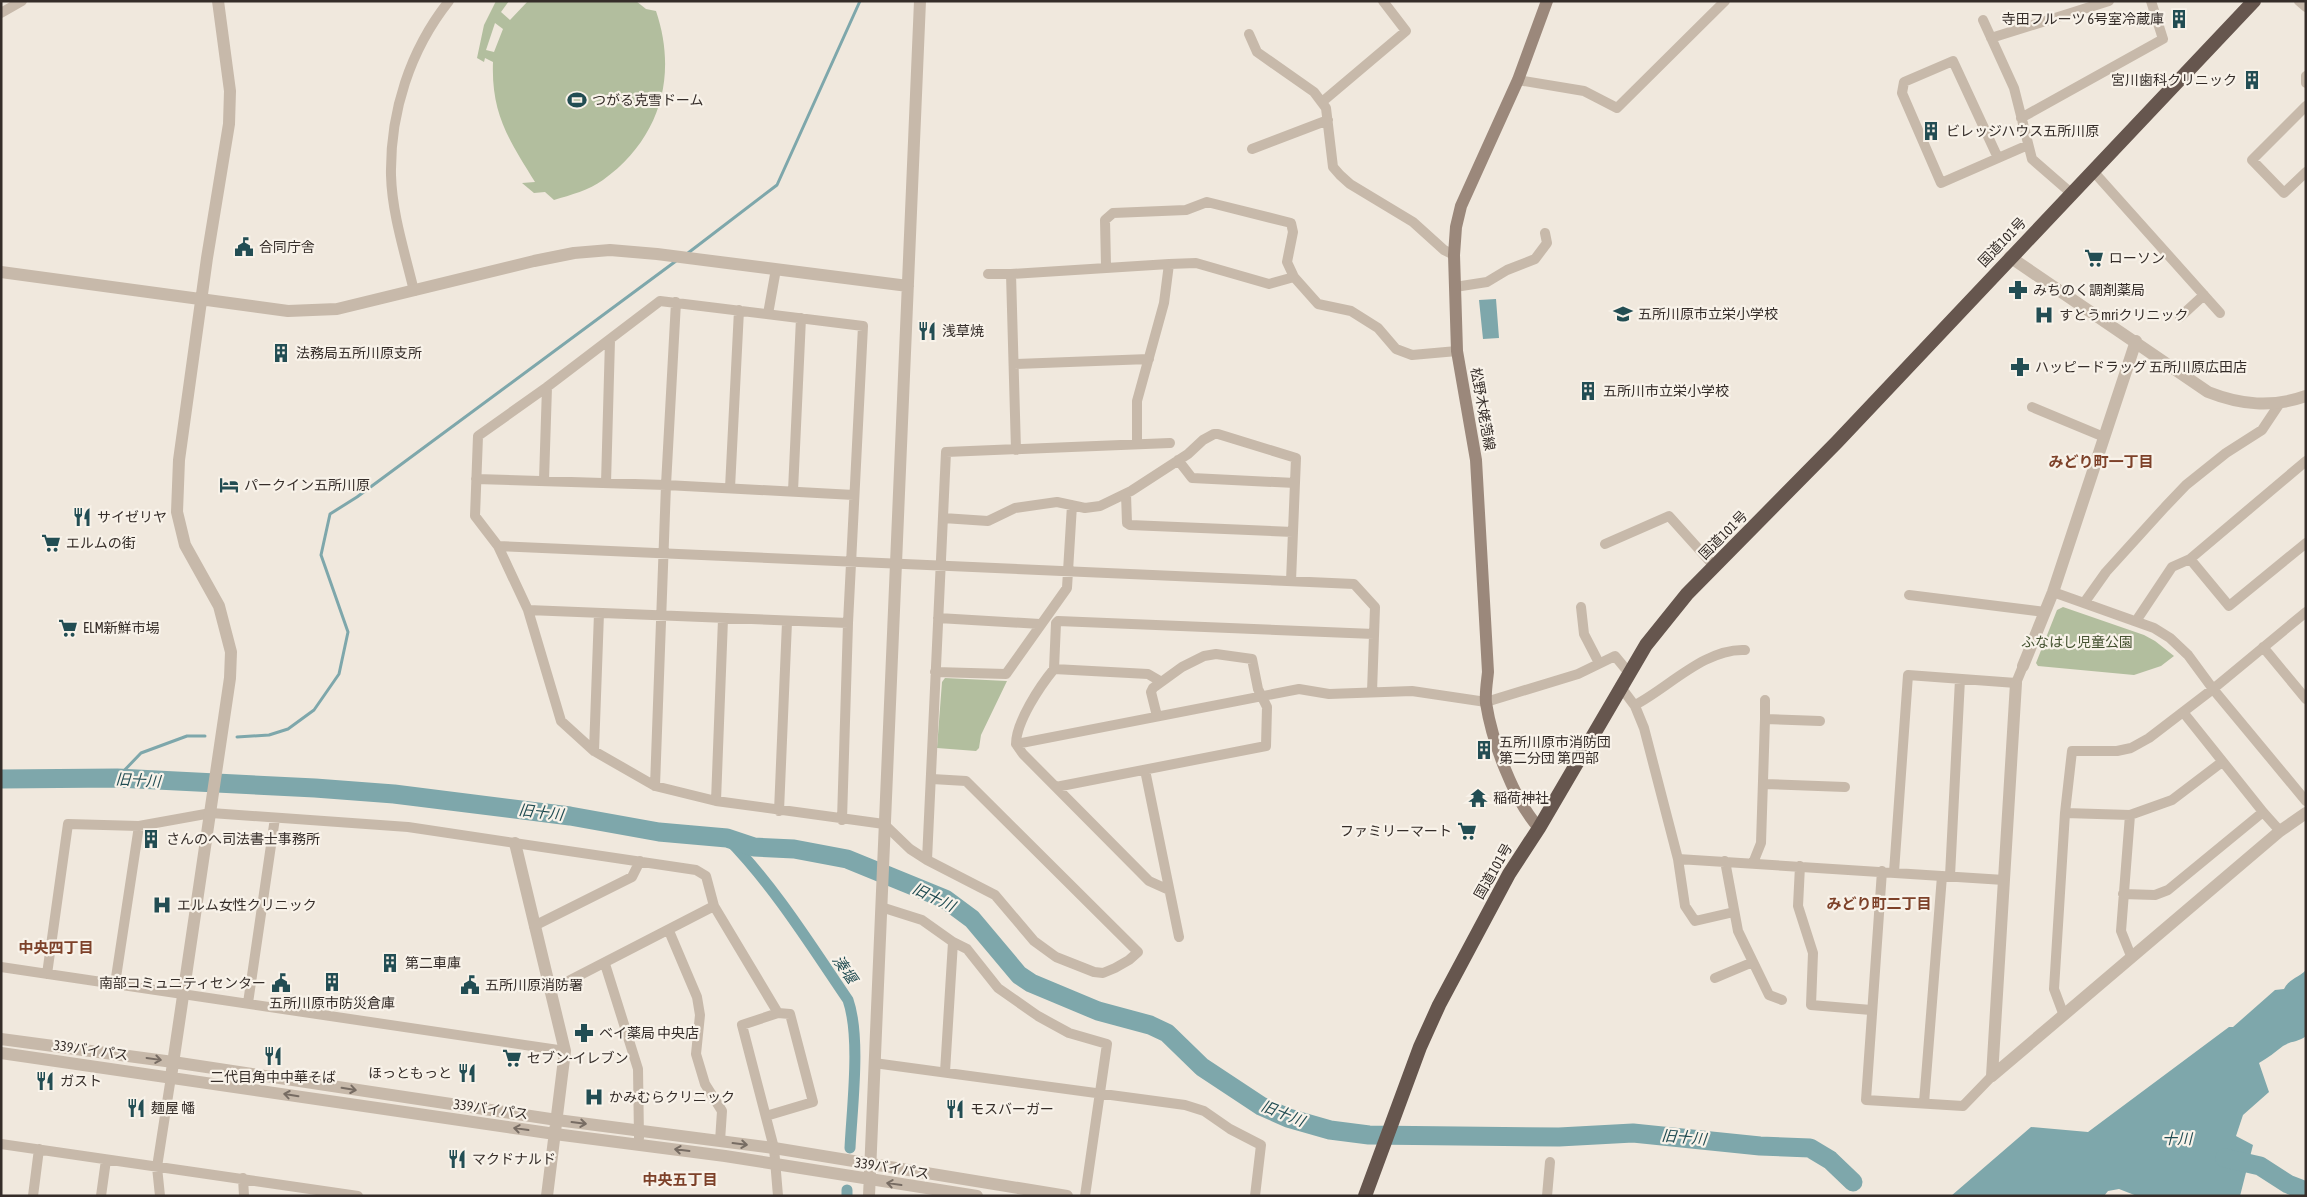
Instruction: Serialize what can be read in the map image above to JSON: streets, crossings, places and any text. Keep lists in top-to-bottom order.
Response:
{
  "streets": {
    "highway": ["国道101号"],
    "main road": ["松野木姥萢線"],
    "street": ["339バイパス"]
  },
  "crossings": [
    ["国道101号", "松野木姥萢線"]
  ],
  "districts": [
    "みどり町一丁目",
    "みどり町二丁目",
    "中央四丁目",
    "中央五丁目"
  ],
  "water": ["旧十川", "湊堰", "十川"],
  "parks": ["ふなはし児童公園"],
  "places": {
    "building": [
      "寺田フルーツ 6号室冷蔵庫",
      "宮川歯科クリニック",
      "ビレッジハウス五所川原",
      "法務局五所川原支所",
      "五所川市立栄小学校",
      "五所川原市消防団 第二分団 第四部",
      "さんのへ司法書士事務所",
      "第二車庫",
      "五所川原市防災倉庫"
    ],
    "sports": ["つがる克雪ドーム"],
    "public building": ["合同庁舎", "南部コミュニティセンター", "五所川原消防署"],
    "supermarket": [
      "ローソン",
      "エルムの街",
      "ELM新鮮市場",
      "ファミリーマート",
      "セブン-イレブン"
    ],
    "pharmacy": ["みちのく調剤薬局", "ハッピードラッグ 五所川原広田店", "ベイ薬局 中央店"],
    "school or university": ["五所川原市立栄小学校"],
    "hospital": ["すとうmriクリニック", "エルム女性クリニック", "かみむらクリニック"],
    "restaurant": [
      "浅草焼",
      "サイゼリヤ",
      "二代目角中中華そば",
      "ほっともっと",
      "ガスト",
      "麺屋 幡",
      "モスバーガー",
      "マクドナルド"
    ],
    "hotel": ["パークイン五所川原"],
    "temple": ["稲荷神社"]
  }
}
